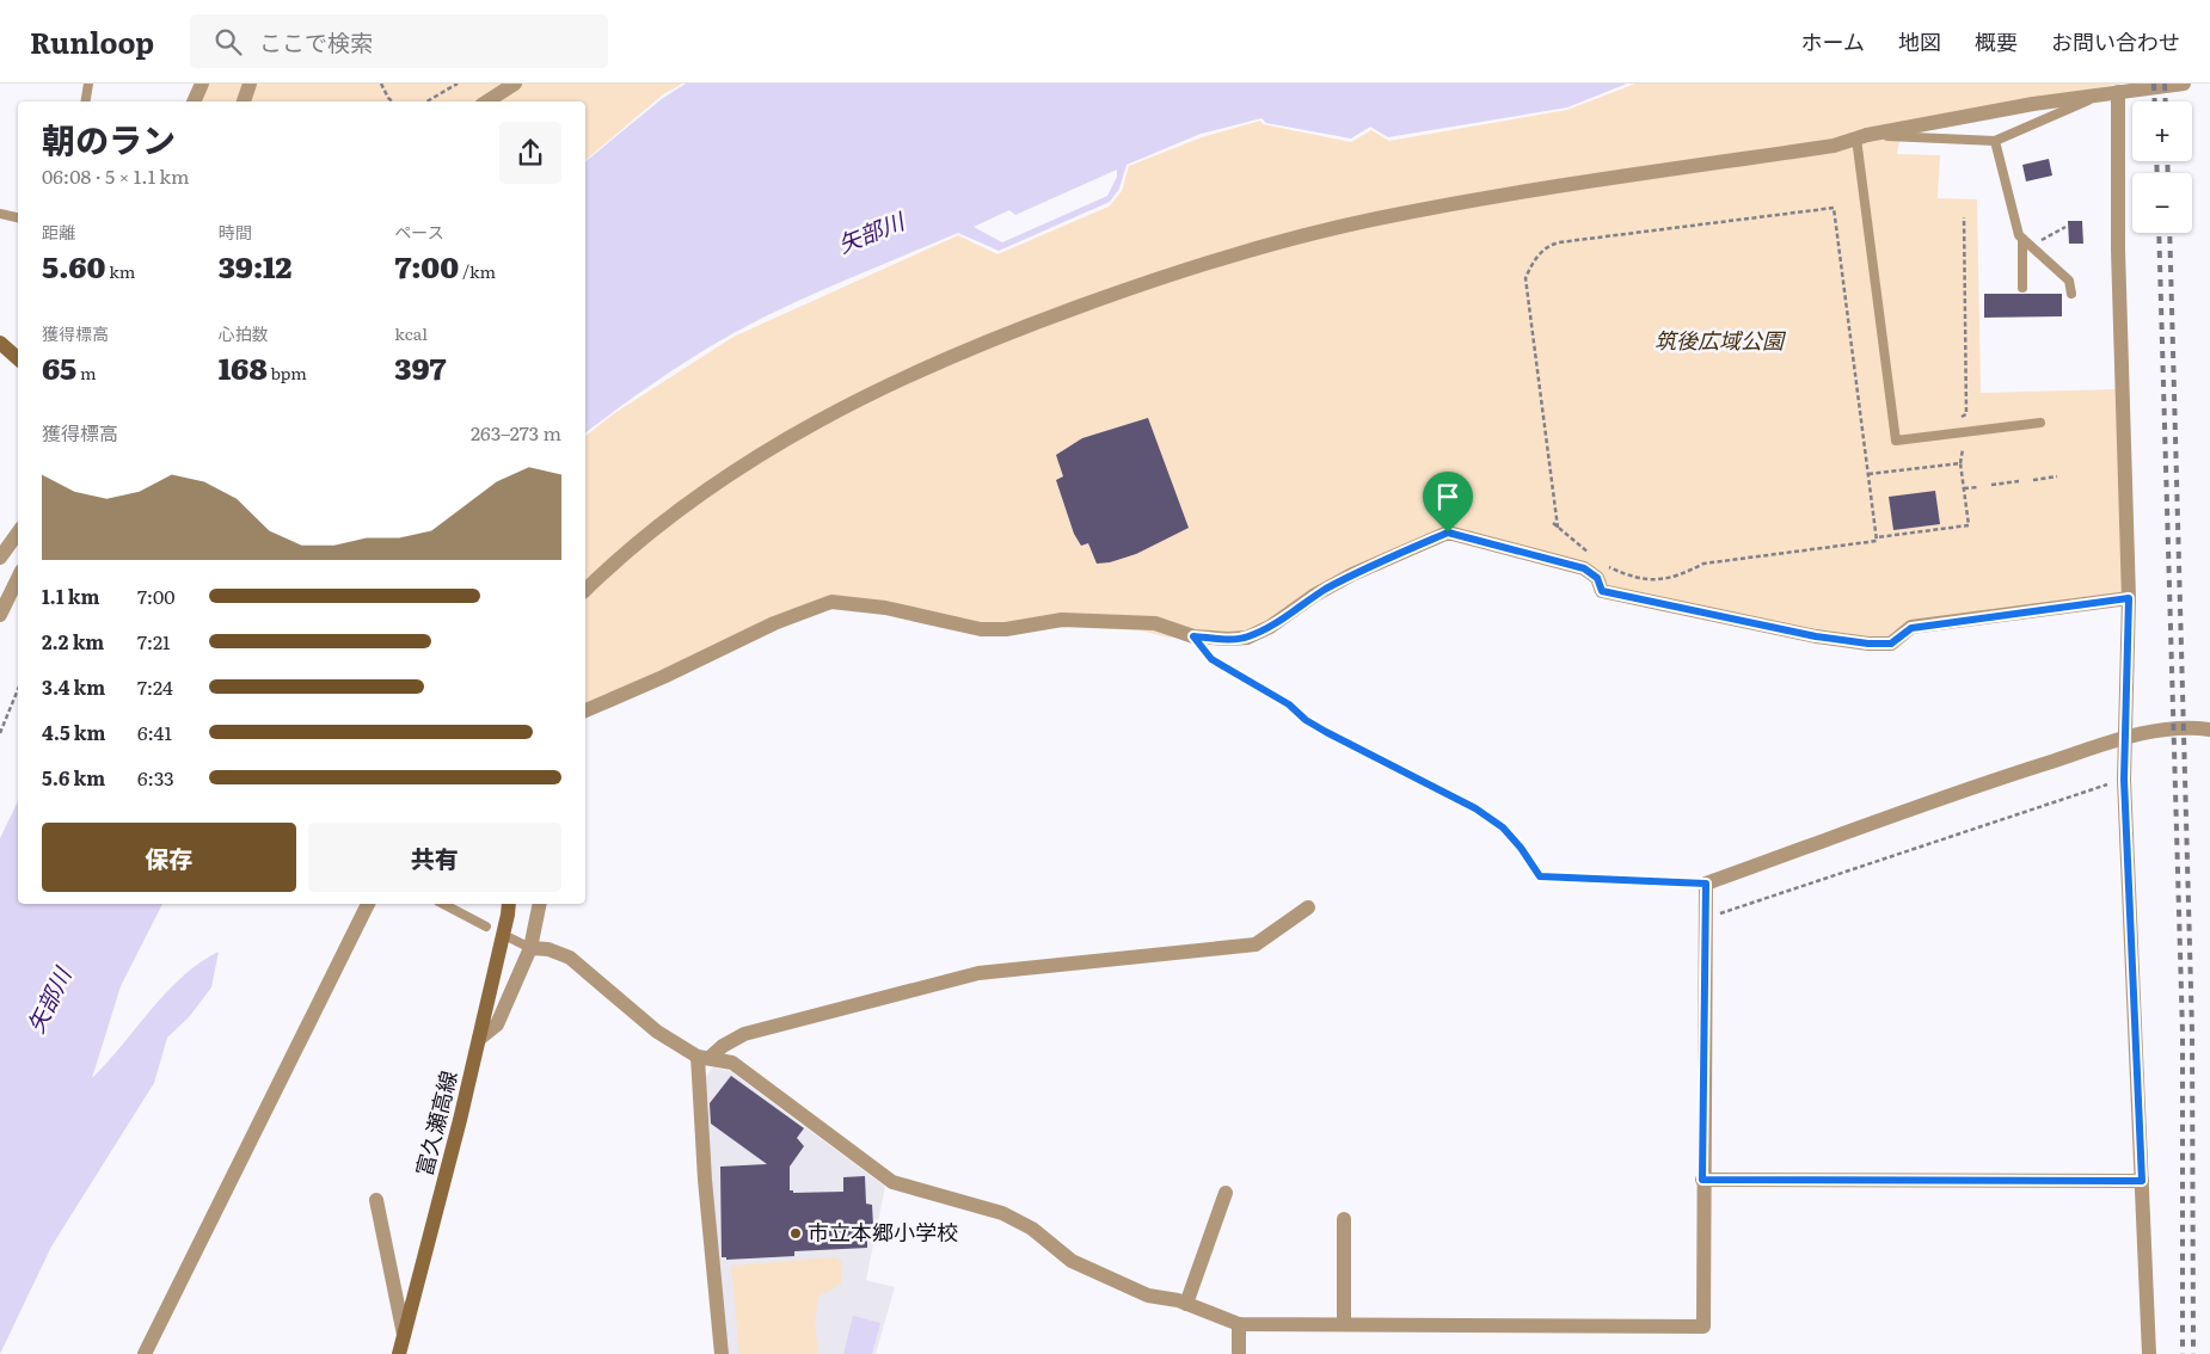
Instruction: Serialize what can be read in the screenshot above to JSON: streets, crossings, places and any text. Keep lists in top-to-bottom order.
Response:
{
  "streets": {
    "main road": ["富久瀬高線"]
  },
  "water": ["矢部川"],
  "parks": ["筑後広域公園"],
  "places": ["市立本郷小学校"],
  "page": {
    "header": "Runloop",
    "search": "ここで検索",
    "nav": [
      "ホーム",
      "地図",
      "概要",
      "お問い合わせ"
    ],
    "map_buttons": ["+", "−"],
    "heading": ["朝のラン", "06:08 · 5 × 1.1 km"],
    "stats": [
      ["距離", "5.60 km"],
      ["時間", "39:12"],
      ["ペース", "7:00 /km"],
      ["獲得標高", "65 m"],
      ["心拍数", "168 bpm"],
      ["kcal", "397"]
    ],
    "chart": ["獲得標高", "263–273 m"],
    "list": [
      {
        "name": "1.1 km",
        "note": "7:00"
      },
      {
        "name": "2.2 km",
        "note": "7:21"
      },
      {
        "name": "3.4 km",
        "note": "7:24"
      },
      {
        "name": "4.5 km",
        "note": "6:41"
      },
      {
        "name": "5.6 km",
        "note": "6:33"
      }
    ],
    "buttons": ["保存", "共有"]
  }
}
